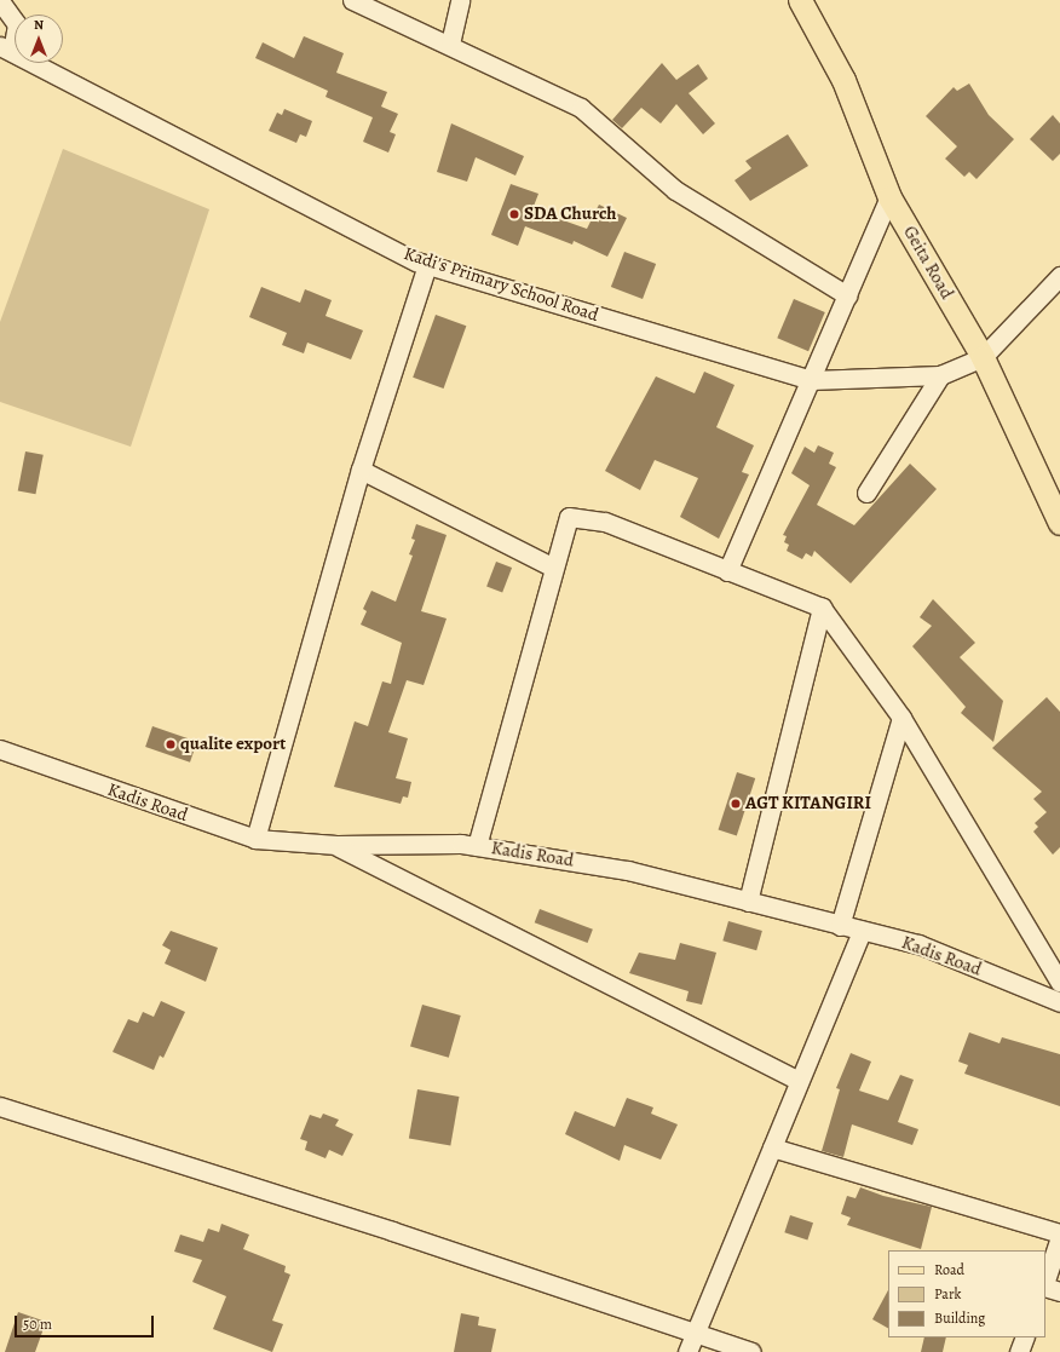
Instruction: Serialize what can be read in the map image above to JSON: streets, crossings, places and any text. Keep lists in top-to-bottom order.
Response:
{
  "streets": {
    "main road": ["Geita Road"],
    "street": ["Kadi's Primary School Road", "Kadis Road"]
  },
  "crossings": [
    ["Geita Road", "Kadi's Primary School Road"]
  ],
  "places": ["SDA Church", "qualite export", "AGT KITANGIRI"],
  "legend": ["Road", "Park", "Building"],
  "scale_bar": "50 m",
  "north": "top"
}
